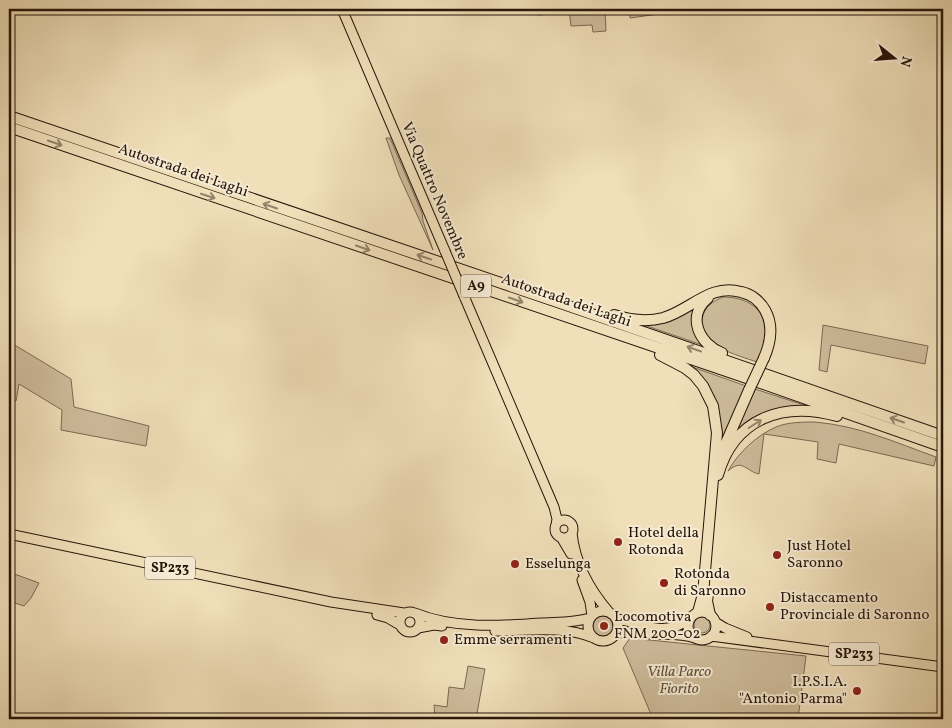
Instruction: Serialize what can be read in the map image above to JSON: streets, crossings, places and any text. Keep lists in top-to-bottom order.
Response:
{
  "streets": {
    "highway": ["Autostrada dei Laghi", "A9"],
    "main road": ["Via Quattro Novembre", "SP233"]
  },
  "parks": ["Villa Parco Fiorito"],
  "places": [
    "Hotel della Rotonda",
    "Just Hotel Saronno",
    "Esselunga",
    "Rotonda di Saronno",
    "Distaccamento Provinciale di Saronno",
    "Locomotiva FNM 200-02",
    "Emme serramenti",
    "I.P.S.I.A. \"Antonio Parma\""
  ],
  "north": "right"
}
